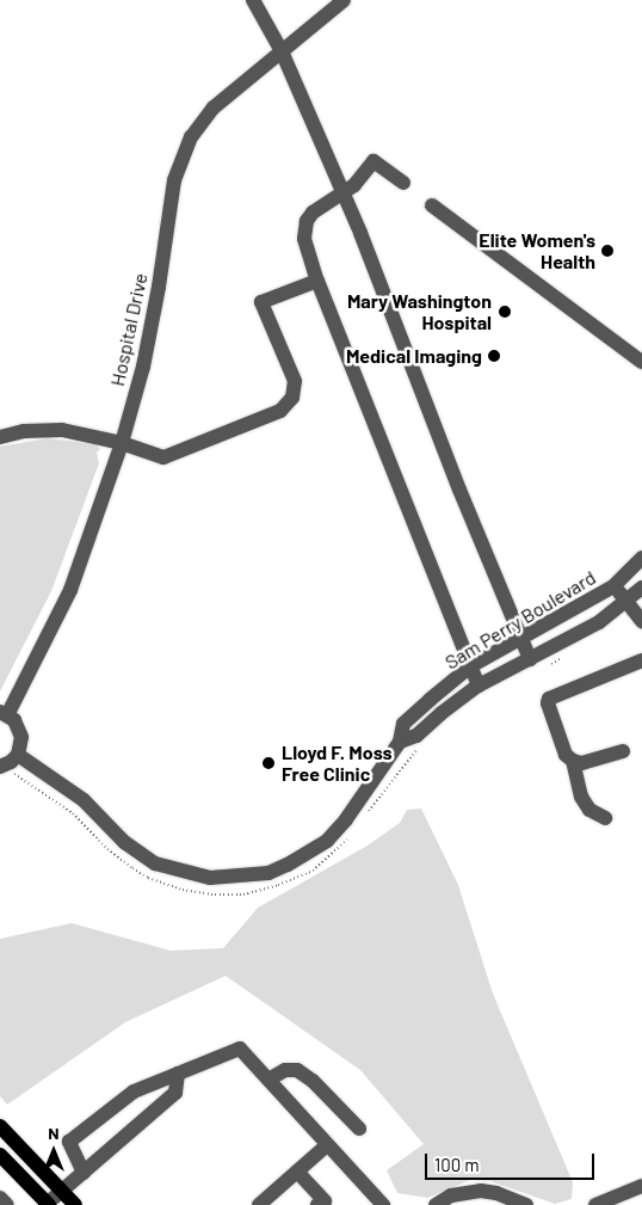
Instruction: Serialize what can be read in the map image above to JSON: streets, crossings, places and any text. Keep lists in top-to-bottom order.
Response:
{
  "streets": {
    "street": ["Hospital Drive", "Sam Perry Boulevard"]
  },
  "places": [
    "Elite Women's Health",
    "Mary Washington Hospital",
    "Medical Imaging",
    "Lloyd F. Moss Free Clinic"
  ],
  "scale_bar": "100 m",
  "north": "top"
}
